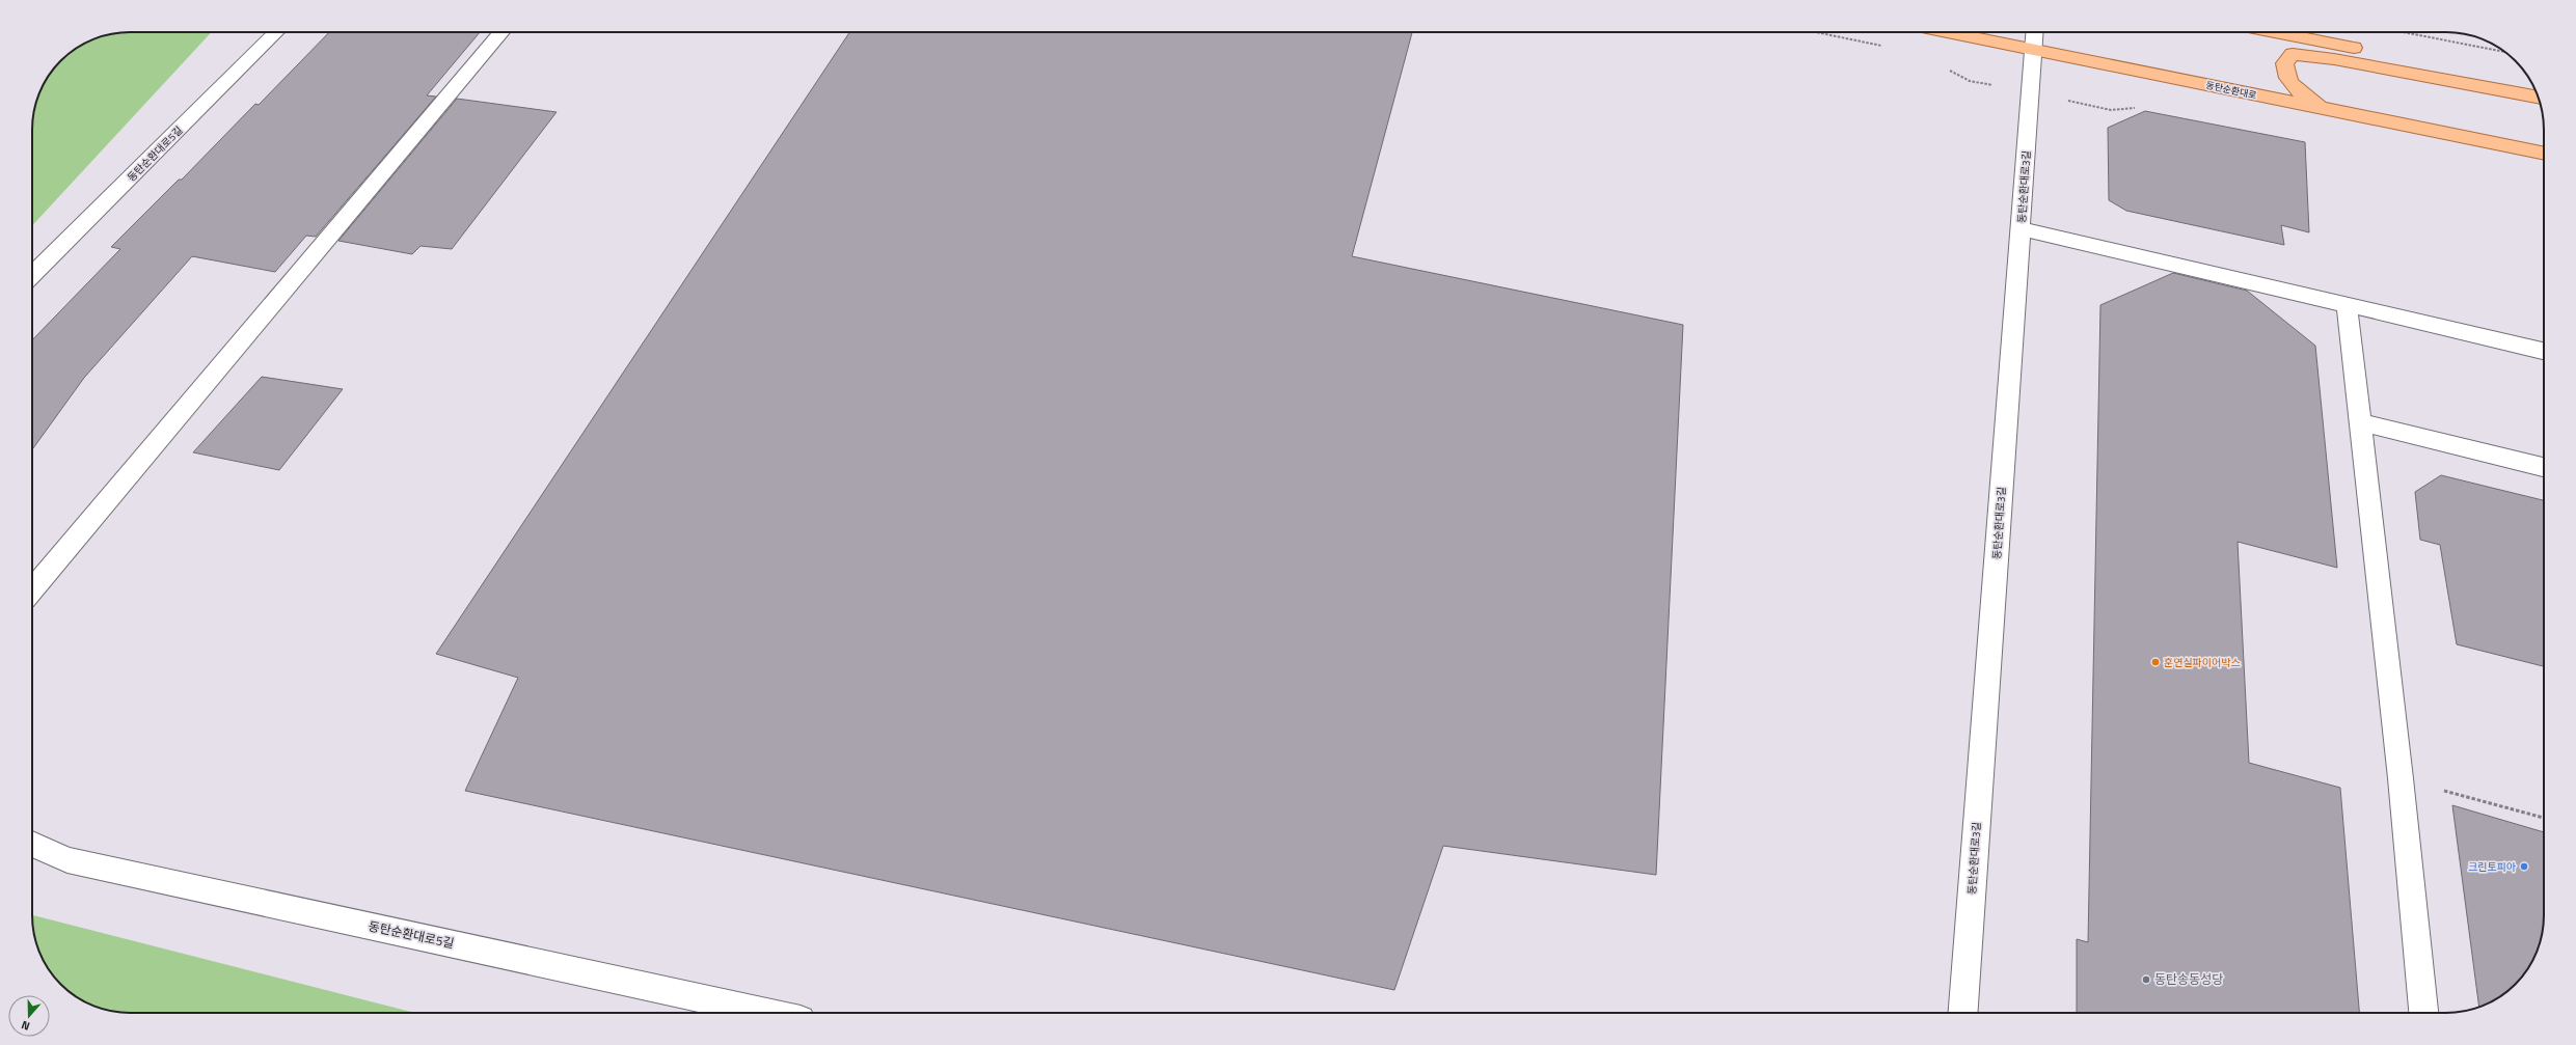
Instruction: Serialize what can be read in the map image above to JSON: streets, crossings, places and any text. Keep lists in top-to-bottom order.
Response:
{
  "streets": {
    "main road": ["동탄순환대로"],
    "street": ["동탄순환대로5길", "동탄순환대로3길"]
  },
  "crossings": [
    ["동탄순환대로", "동탄순환대로3길"]
  ],
  "places": ["훈연실파이어박스", "크린토피아", "동탄송동성당"],
  "north": "bottom"
}
